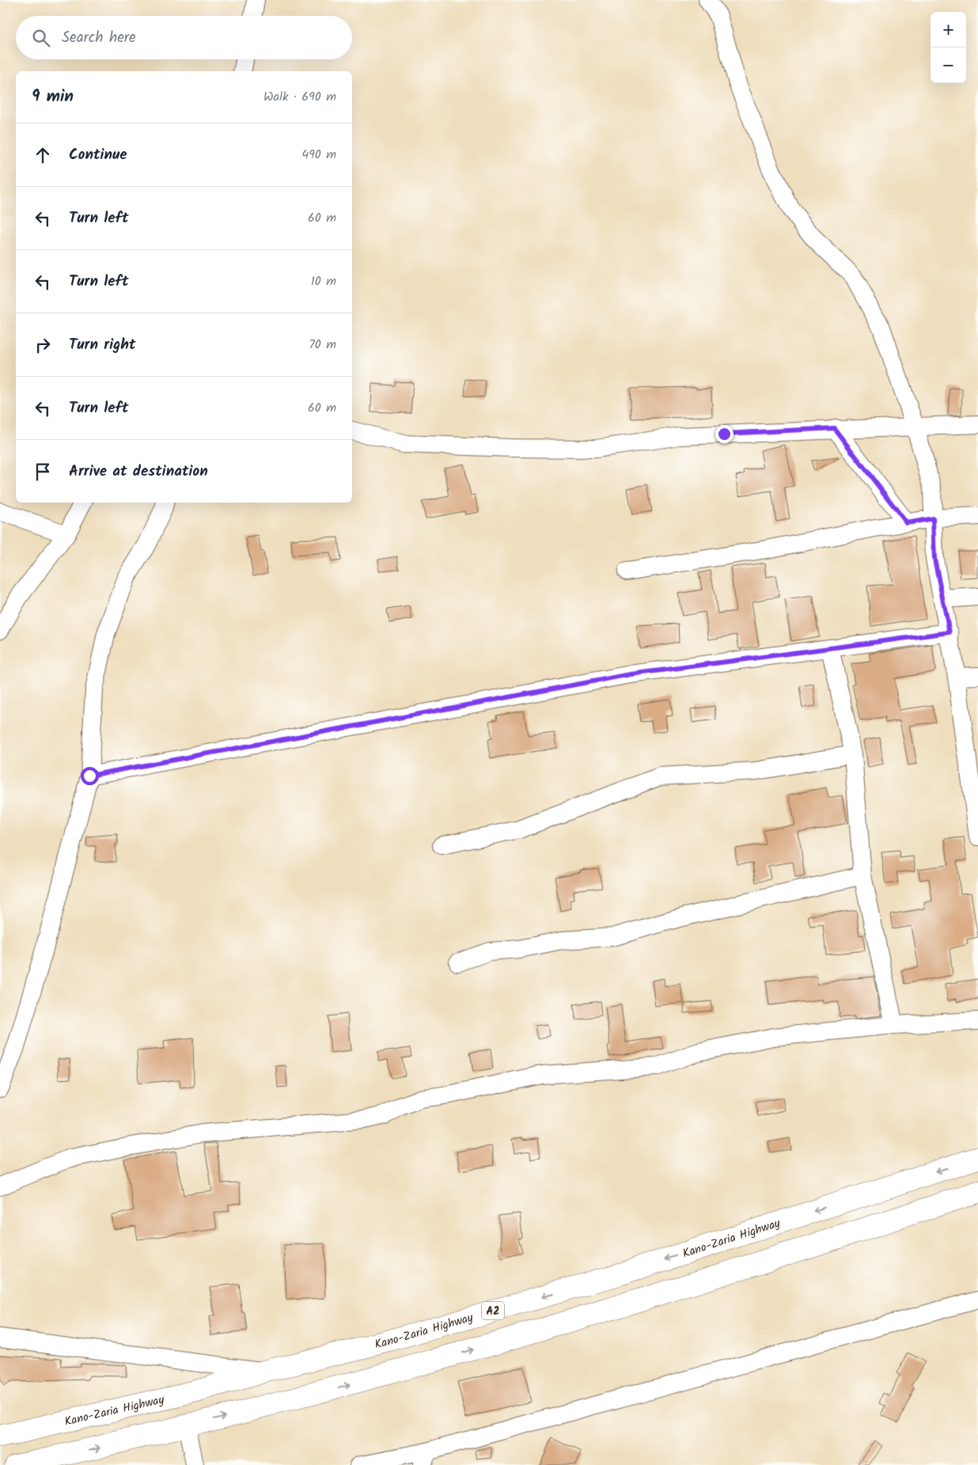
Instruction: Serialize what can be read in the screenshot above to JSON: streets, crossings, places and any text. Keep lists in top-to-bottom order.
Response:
{
  "streets": {
    "highway": ["Kano-Zaria Highway", "A2"]
  },
  "page": {
    "map_buttons": ["+", "−"],
    "search": "Search here",
    "heading": ["9 min", "Walk · 690 m"],
    "list": [
      ["Continue", "490 m"],
      ["Turn left", "60 m"],
      ["Turn left", "10 m"],
      ["Turn right", "70 m"],
      ["Turn left", "60 m"],
      "Arrive at destination"
    ]
  }
}
